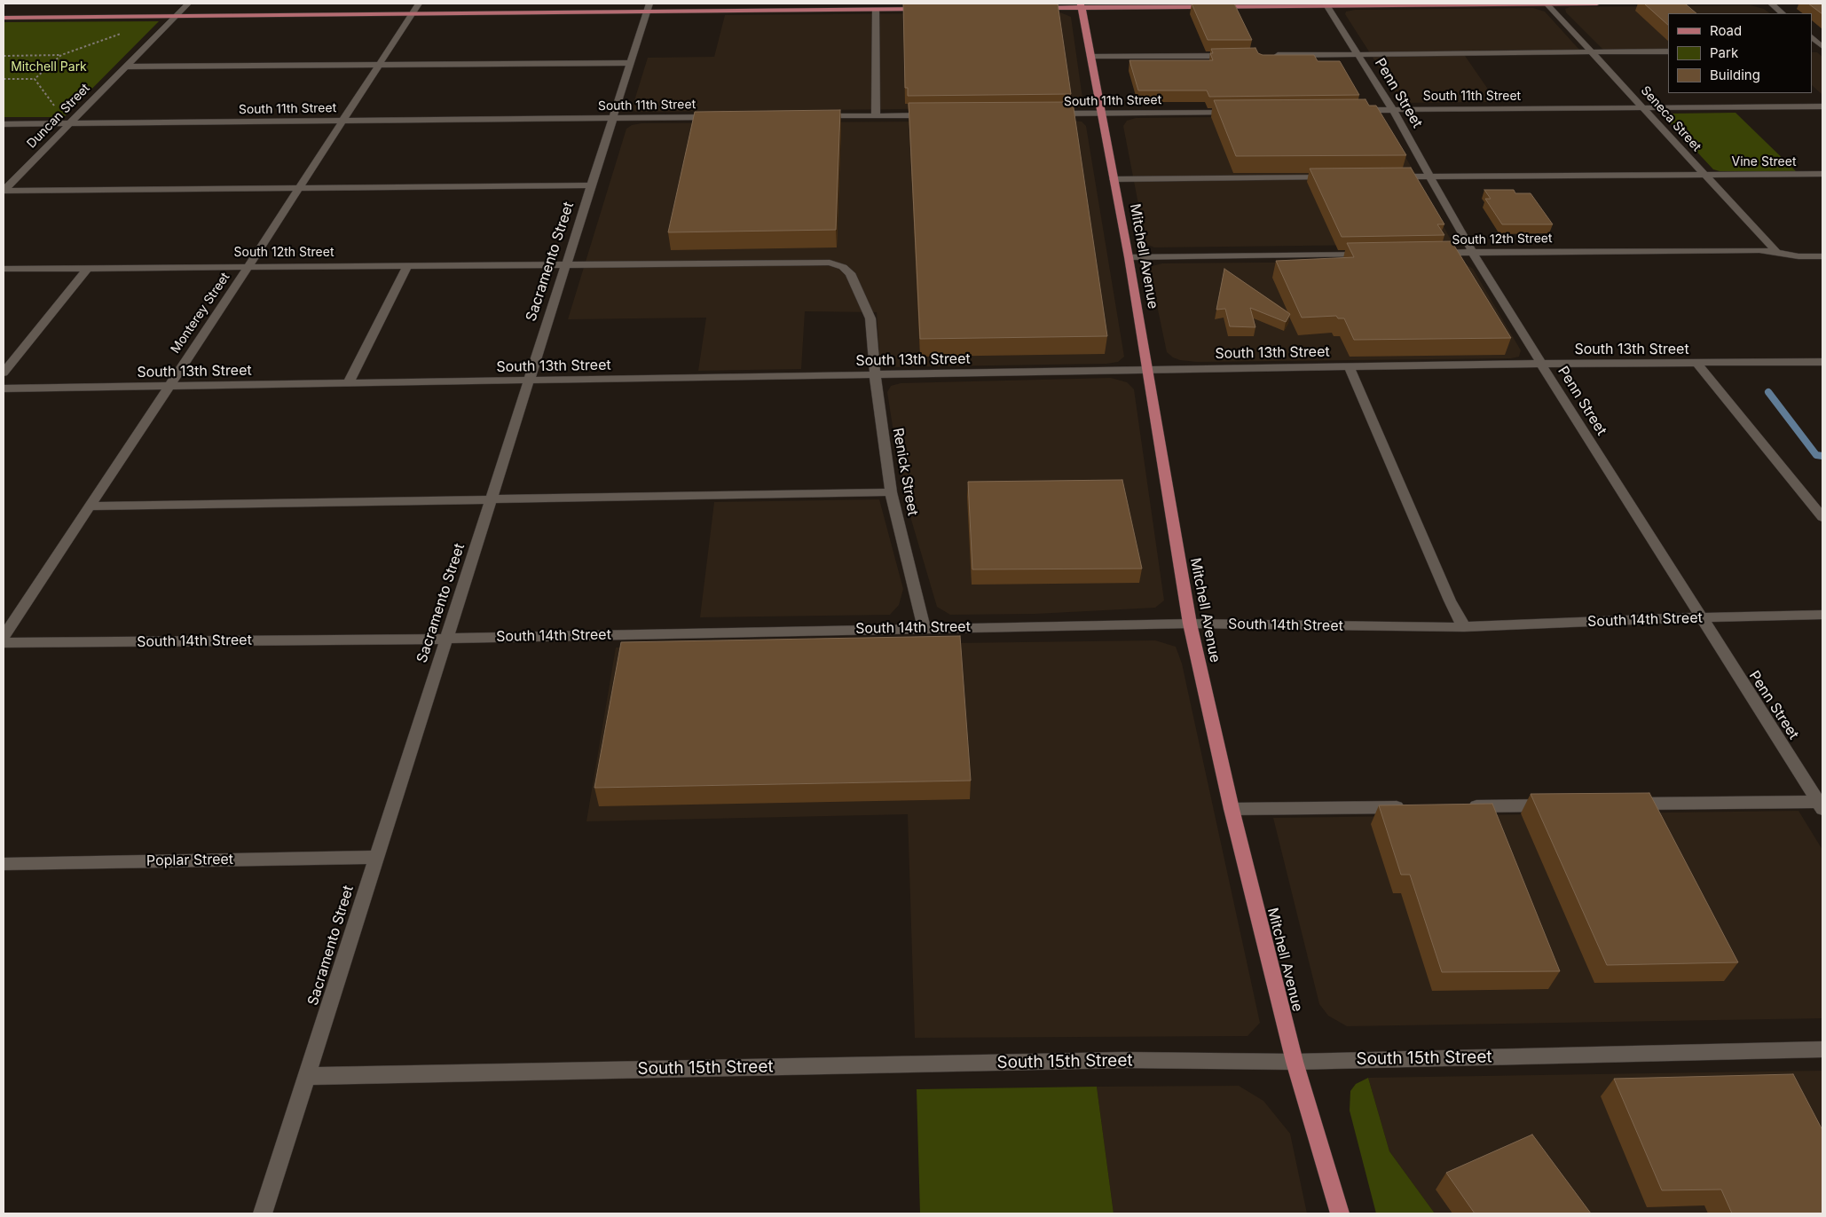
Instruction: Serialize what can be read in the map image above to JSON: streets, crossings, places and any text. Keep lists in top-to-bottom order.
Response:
{
  "streets": {
    "main road": ["Mitchell Avenue"],
    "street": [
      "Penn Street",
      "South 11th Street",
      "Duncan Street",
      "Seneca Street",
      "Vine Street",
      "South 12th Street",
      "Sacramento Street",
      "Monterey Street",
      "South 13th Street",
      "Renick Street",
      "South 14th Street",
      "Poplar Street",
      "South 15th Street"
    ]
  },
  "crossings": [
    ["Penn Street", "South 11th Street"],
    ["Penn Street", "Vine Street"],
    ["Penn Street", "South 12th Street"],
    ["Penn Street", "South 13th Street"],
    ["Penn Street", "South 14th Street"],
    ["South 11th Street", "Duncan Street"],
    ["South 11th Street", "Seneca Street"],
    ["South 11th Street", "Mitchell Avenue"],
    ["South 11th Street", "Sacramento Street"],
    ["South 11th Street", "Monterey Street"],
    ["Seneca Street", "Vine Street"],
    ["Seneca Street", "South 12th Street"],
    ["South 12th Street", "Sacramento Street"],
    ["South 12th Street", "Monterey Street"],
    ["South 12th Street", "Renick Street"],
    ["Mitchell Avenue", "South 13th Street"],
    ["Mitchell Avenue", "South 14th Street"],
    ["Mitchell Avenue", "South 15th Street"],
    ["Sacramento Street", "South 13th Street"],
    ["Sacramento Street", "South 14th Street"],
    ["Sacramento Street", "Poplar Street"],
    ["Sacramento Street", "South 15th Street"],
    ["Monterey Street", "South 13th Street"],
    ["South 13th Street", "Renick Street"],
    ["Renick Street", "South 14th Street"]
  ],
  "parks": ["Mitchell Park"],
  "legend": ["Road", "Park", "Building"]
}
